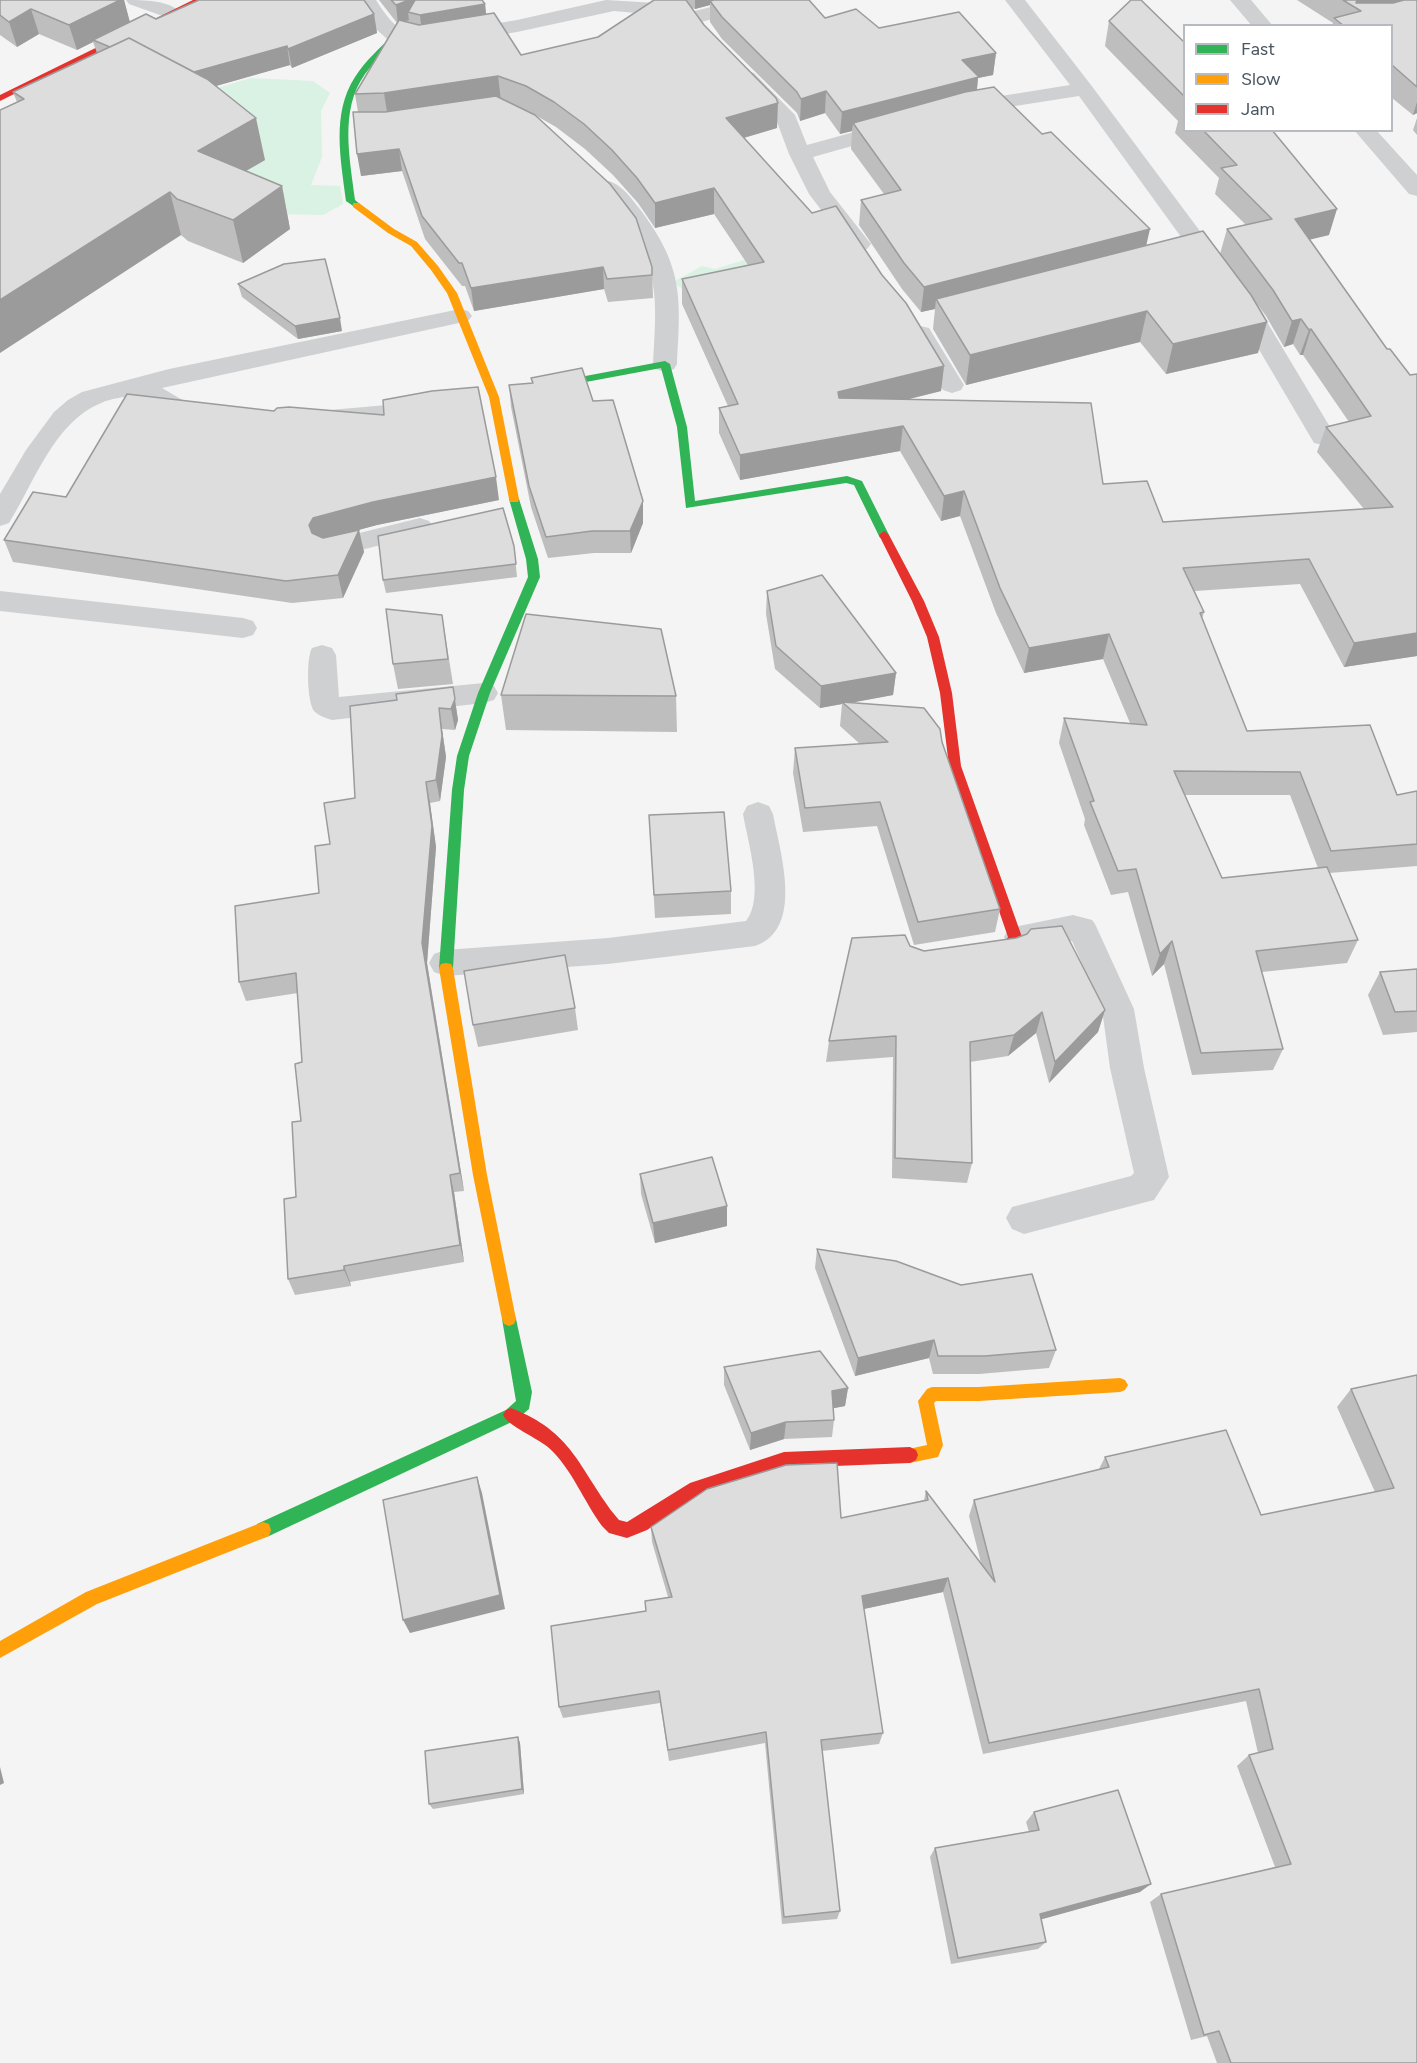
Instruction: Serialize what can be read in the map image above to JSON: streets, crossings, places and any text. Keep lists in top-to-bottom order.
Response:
{
  "legend": ["Fast", "Slow", "Jam"]
}
